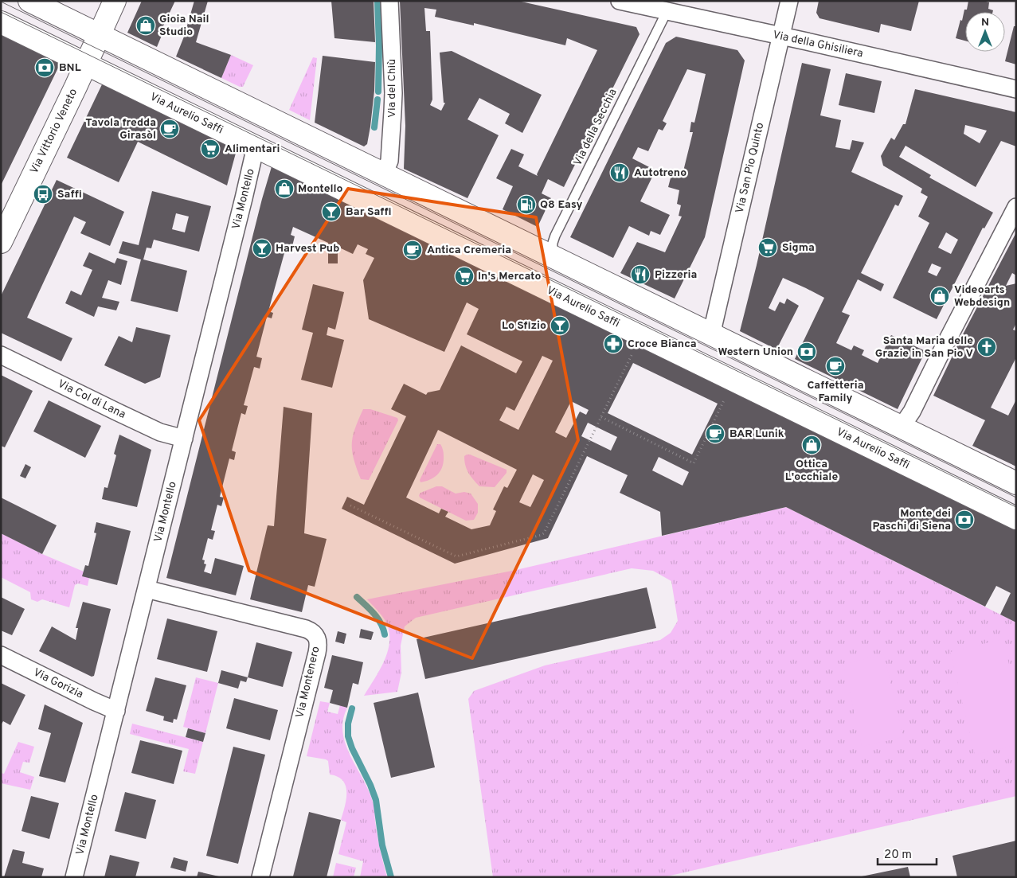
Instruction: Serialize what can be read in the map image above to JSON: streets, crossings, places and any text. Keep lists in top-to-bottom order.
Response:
{
  "streets": {
    "street": [
      "Via della Ghisiliera",
      "Via del Chiù",
      "Via Aurelio Saffi",
      "Via Vittorio Veneto",
      "Via San Pio Quinto",
      "Via Montello",
      "Via Col di Lana",
      "Via Montenero",
      "Via Gorizia"
    ],
    "lane": ["Via della Secchia"]
  },
  "crossings": [
    ["Via della Ghisiliera", "Via della Secchia"],
    ["Via della Ghisiliera", "Via San Pio Quinto"],
    ["Via Aurelio Saffi", "Via Vittorio Veneto"],
    ["Via Aurelio Saffi", "Via Montello"],
    ["Via Montello", "Via Col di Lana"],
    ["Via Montello", "Via Montenero"],
    ["Via Montello", "Via Gorizia"]
  ],
  "places": {
    "shop": [
      "Gioia Nail Studio",
      "Montello",
      "Videoarts Webdesign",
      "Ottica L'occhiale"
    ],
    "bank": ["BNL", "Western Union", "Monte dei Paschi di Siena"],
    "cafe": [
      "Tavola fredda Girasòl",
      "Antica Cremeria",
      "Caffetteria Family",
      "BAR Lunik"
    ],
    "supermarket": ["Alimentari", "Sigma", "In's Mercato"],
    "restaurant": ["Autotreno", "Pizzeria"],
    "bus stop": ["Saffi"],
    "fuel station": ["Q8 Easy"],
    "bar": ["Bar Saffi", "Harvest Pub", "Lo Sfizio"],
    "pharmacy": ["Croce Bianca"],
    "church": ["Santa Maria delle Grazie in San Pio V"]
  },
  "scale_bar": "20 m",
  "north": "top"
}
